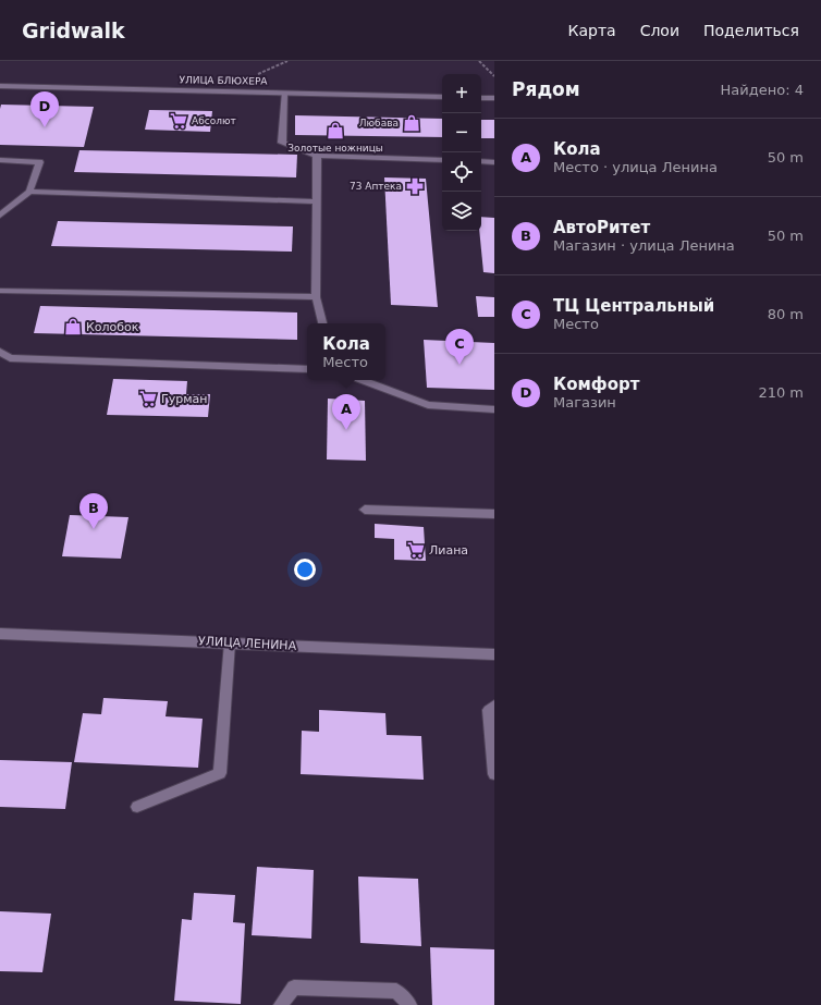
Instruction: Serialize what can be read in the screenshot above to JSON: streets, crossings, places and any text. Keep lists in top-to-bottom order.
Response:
{
  "streets": {
    "street": ["УЛИЦА БЛЮХЕРА", "УЛИЦА ЛЕНИНА"]
  },
  "places": {
    "supermarket": ["Абсолют", "Гурман", "Лиана"],
    "shop": ["Любава", "Золотые ножницы", "Колобок"],
    "pharmacy": ["73 Аптека"]
  },
  "page": {
    "header": "Gridwalk",
    "nav": ["Карта", "Слои", "Поделиться"],
    "heading": ["Рядом", "Найдено: 4"],
    "map_buttons": ["+", "−"],
    "pins": [
      "D",
      "C",
      "A",
      "B"
    ],
    "list": [
      {
        "mark": "A",
        "name": "Кола",
        "note": "Место · улица Ленина",
        "value": "50 m"
      },
      {
        "mark": "B",
        "name": "АвтоРитет",
        "note": "Магазин · улица Ленина",
        "value": "50 m"
      },
      {
        "mark": "C",
        "name": "ТЦ Центральный",
        "note": "Место",
        "value": "80 m"
      },
      {
        "mark": "D",
        "name": "Комфорт",
        "note": "Магазин",
        "value": "210 m"
      }
    ],
    "popup": ["Кола", "Место"]
  }
}
